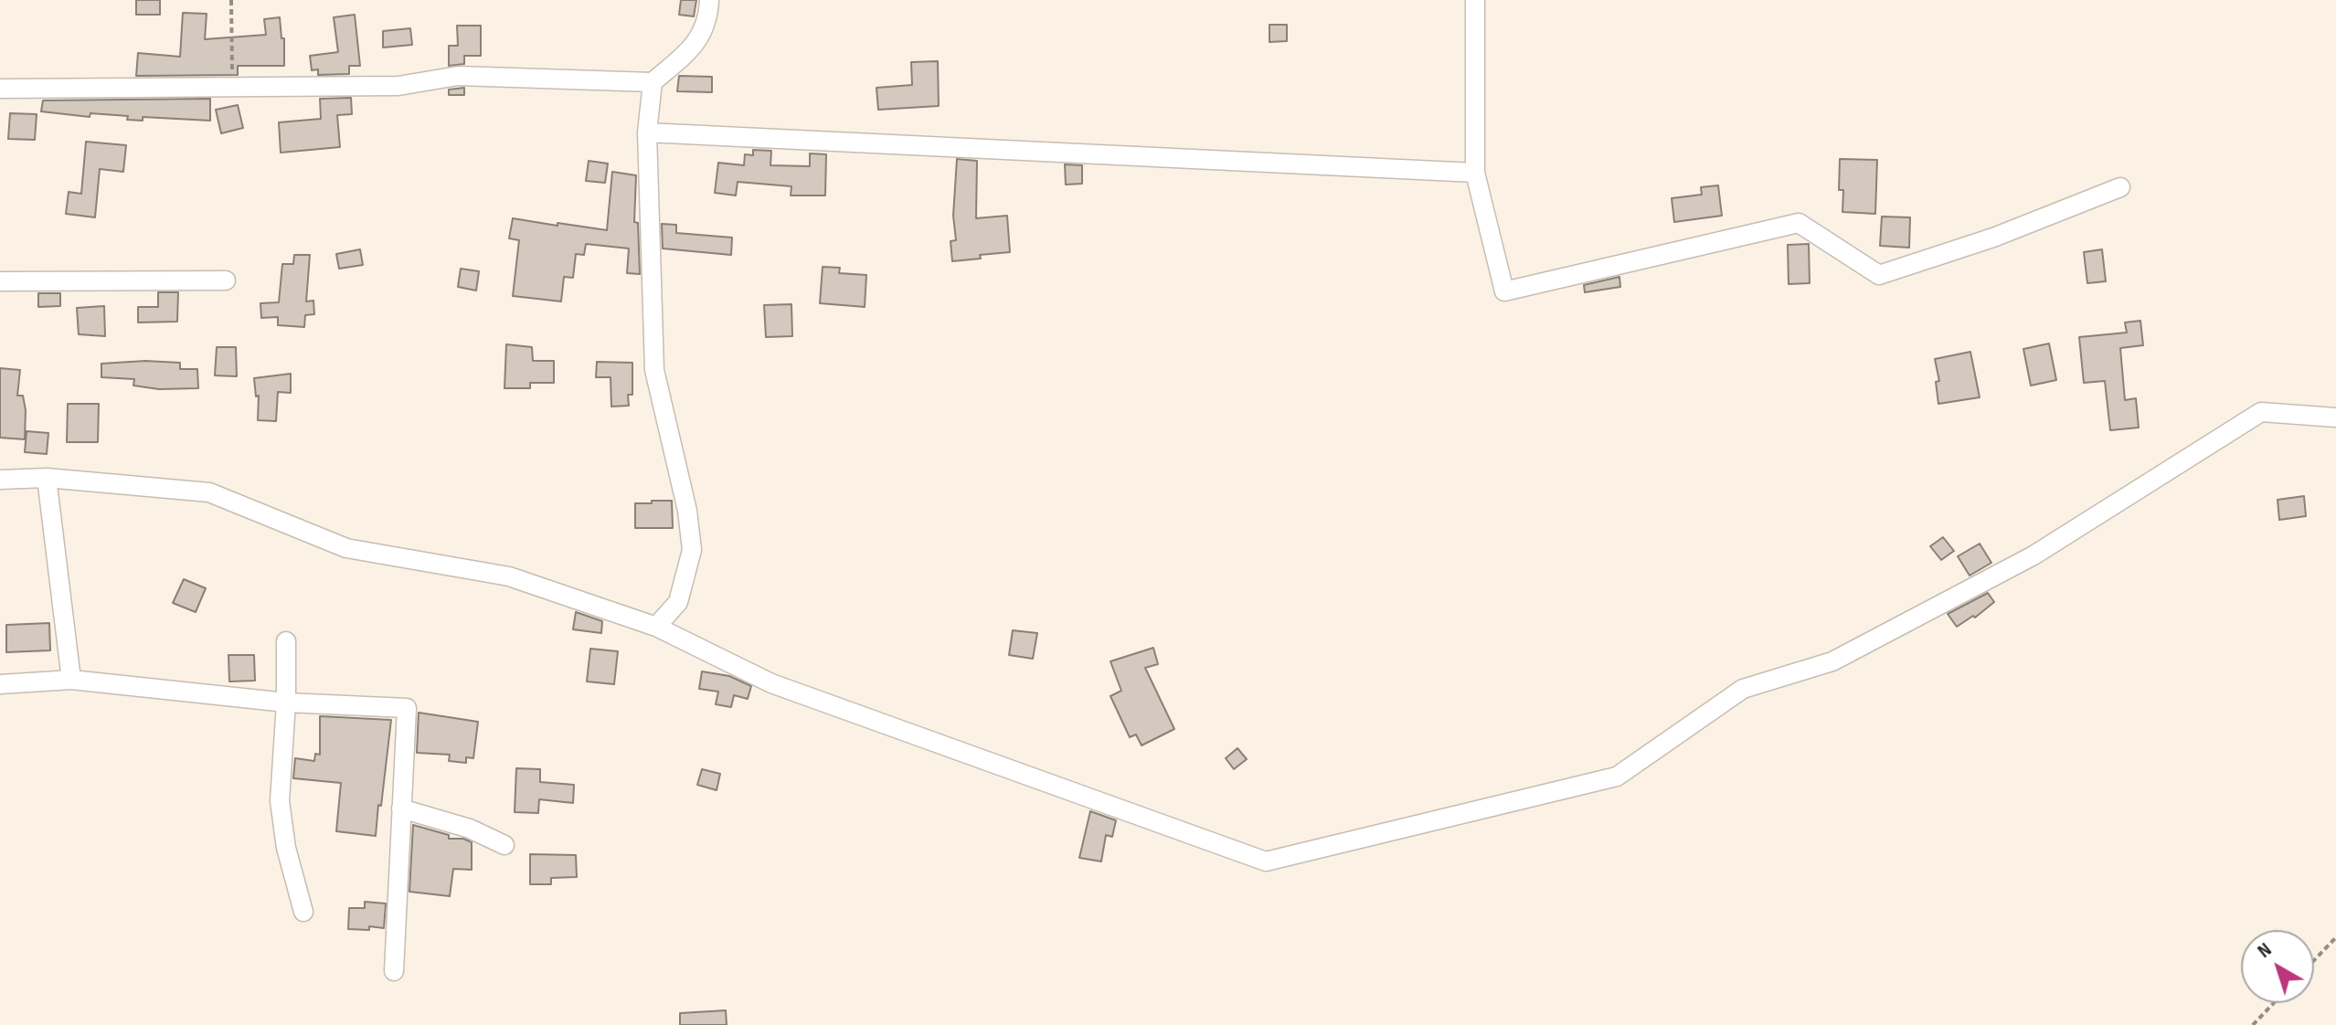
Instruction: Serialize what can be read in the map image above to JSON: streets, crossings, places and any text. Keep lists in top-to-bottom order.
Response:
{
  "north": "top left"
}
